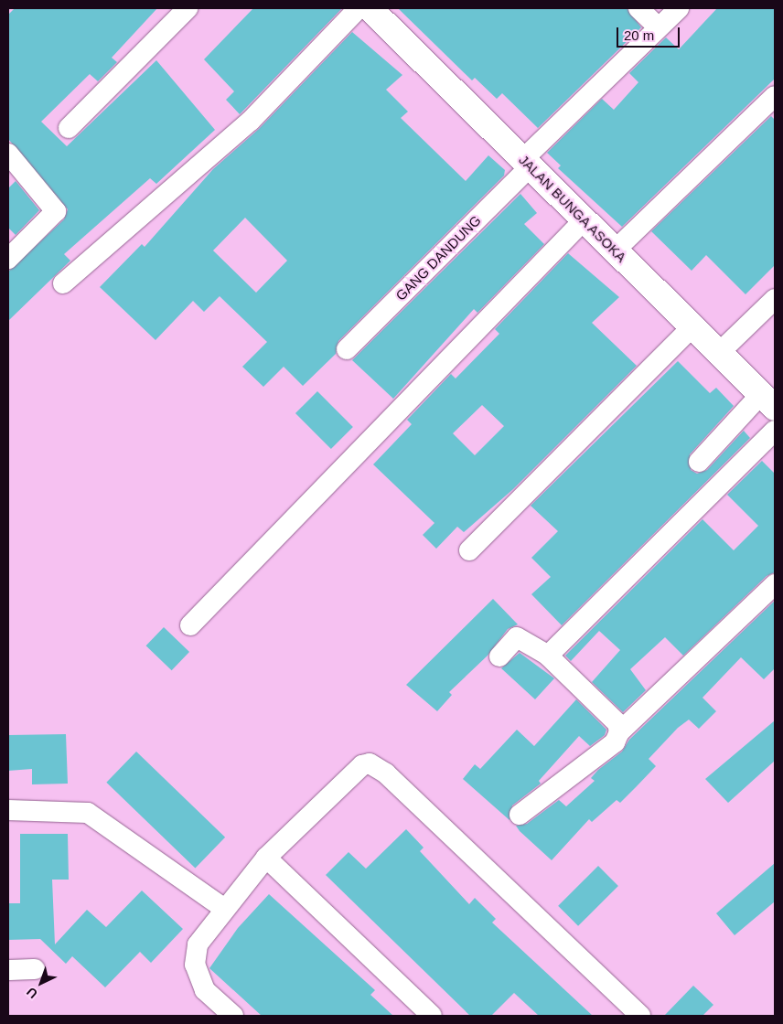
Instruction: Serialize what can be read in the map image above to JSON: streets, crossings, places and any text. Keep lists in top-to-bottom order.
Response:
{
  "streets": {
    "street": ["JALAN BUNGA ASOKA", "GANG DANDUNG"]
  },
  "crossings": [
    ["JALAN BUNGA ASOKA", "GANG DANDUNG"]
  ],
  "scale_bar": "20 m",
  "north": "bottom left"
}
